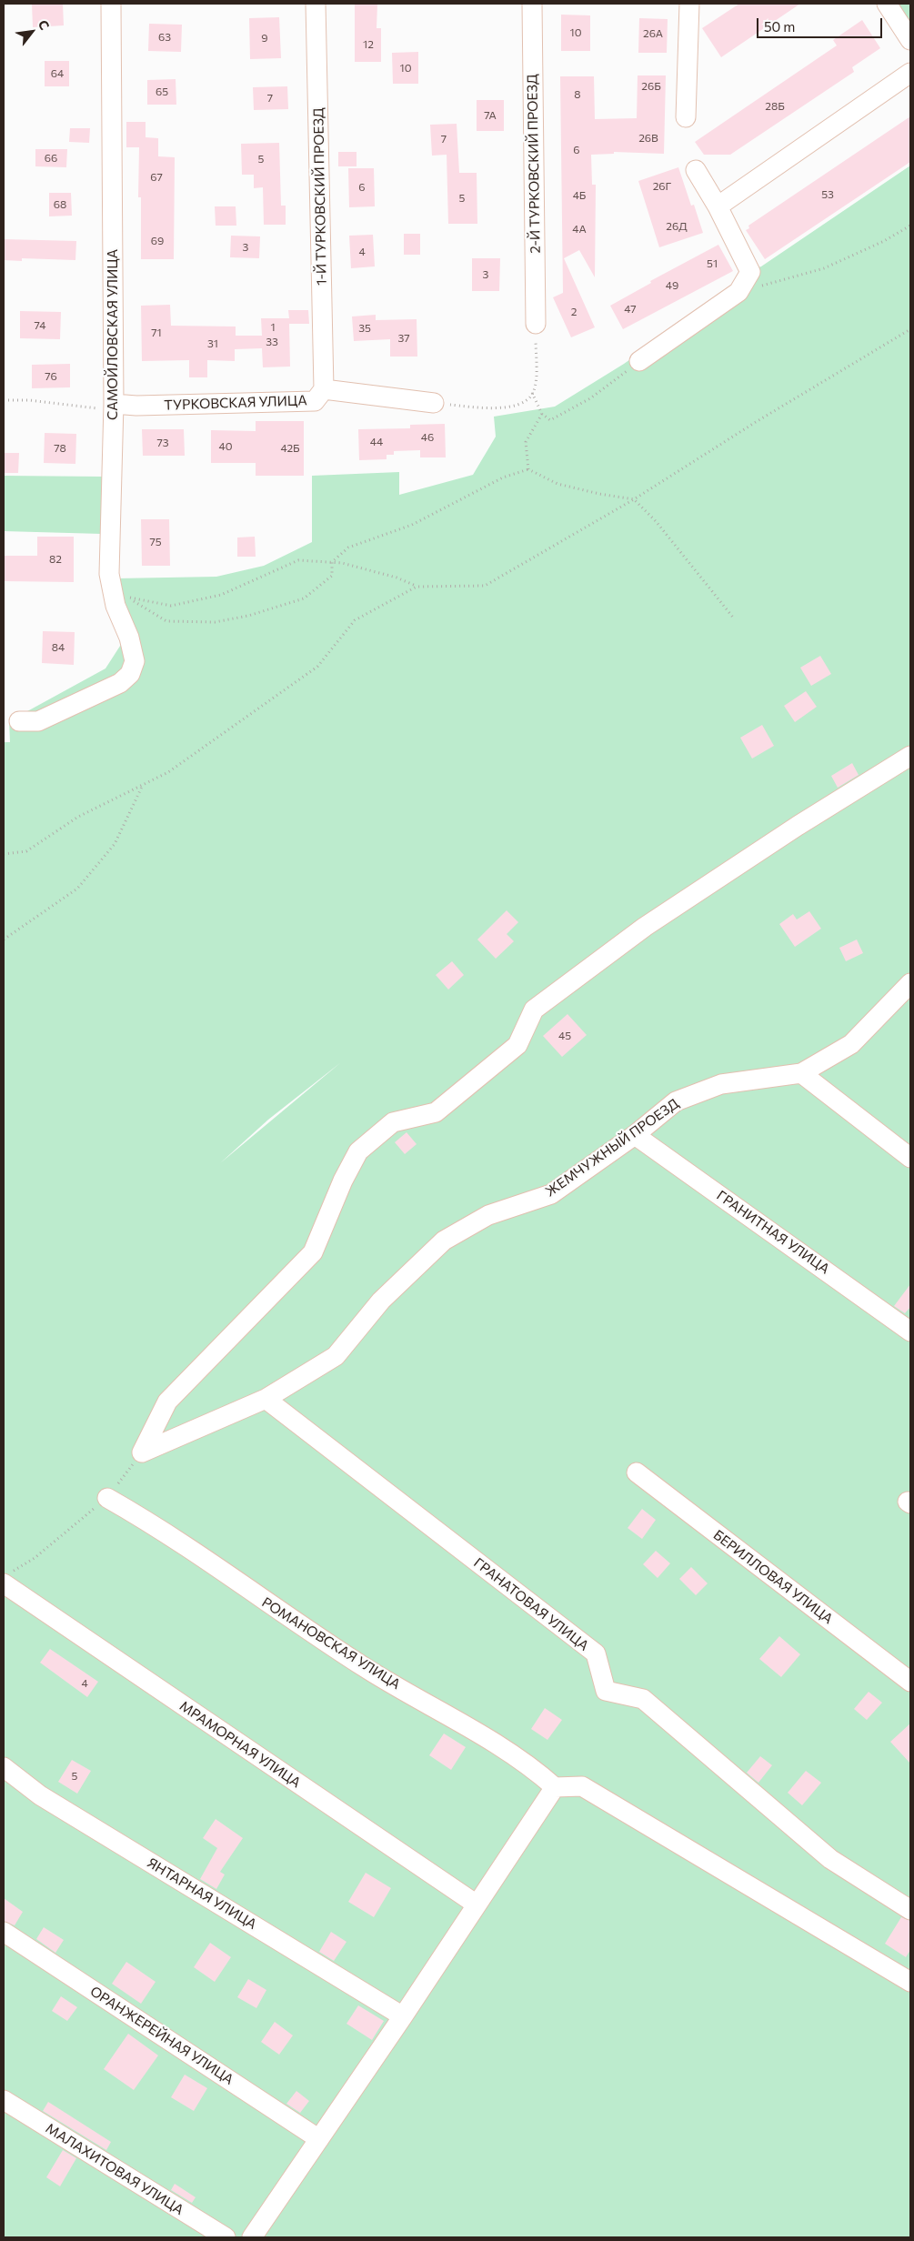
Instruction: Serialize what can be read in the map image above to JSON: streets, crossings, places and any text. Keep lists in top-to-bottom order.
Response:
{
  "streets": {
    "street": [
      "2-Й ТУРКОВСКИЙ ПРОЕЗД",
      "1-Й ТУРКОВСКИЙ ПРОЕЗД",
      "САМОЙЛОВСКАЯ УЛИЦА",
      "ТУРКОВСКАЯ УЛИЦА",
      "ЖЕМЧУЖНЫЙ ПРОЕЗД",
      "ГРАНИТНАЯ УЛИЦА",
      "БЕРИЛЛОВАЯ УЛИЦА",
      "ГРАНАТОВАЯ УЛИЦА",
      "РОМАНОВСКАЯ УЛИЦА",
      "МРАМОРНАЯ УЛИЦА",
      "ЯНТАРНАЯ УЛИЦА",
      "ОРАНЖЕРЕЙНАЯ УЛИЦА",
      "МАЛАХИТОВАЯ УЛИЦА"
    ]
  },
  "crossings": [
    ["1-Й ТУРКОВСКИЙ ПРОЕЗД", "ТУРКОВСКАЯ УЛИЦА"],
    ["САМОЙЛОВСКАЯ УЛИЦА", "ТУРКОВСКАЯ УЛИЦА"],
    ["ЖЕМЧУЖНЫЙ ПРОЕЗД", "ГРАНИТНАЯ УЛИЦА"],
    ["ЖЕМЧУЖНЫЙ ПРОЕЗД", "ГРАНАТОВАЯ УЛИЦА"]
  ],
  "house_numbers": [
    "10",
    "26А",
    "63",
    "9",
    "12",
    "10",
    "64",
    "26Б",
    "65",
    "8",
    "7",
    "28Б",
    "7А",
    "26В",
    "7",
    "6",
    "66",
    "5",
    "67",
    "26Г",
    "6",
    "53",
    "4Б",
    "5",
    "68",
    "26Д",
    "4А",
    "69",
    "3",
    "4",
    "51",
    "3",
    "49",
    "47",
    "2",
    "74",
    "1",
    "35",
    "71",
    "37",
    "33",
    "31",
    "76",
    "46",
    "44",
    "73",
    "40",
    "78",
    "42Б",
    "75",
    "82",
    "84",
    "45",
    "4",
    "5"
  ],
  "scale_bar": "50 m",
  "north": "top right"
}
